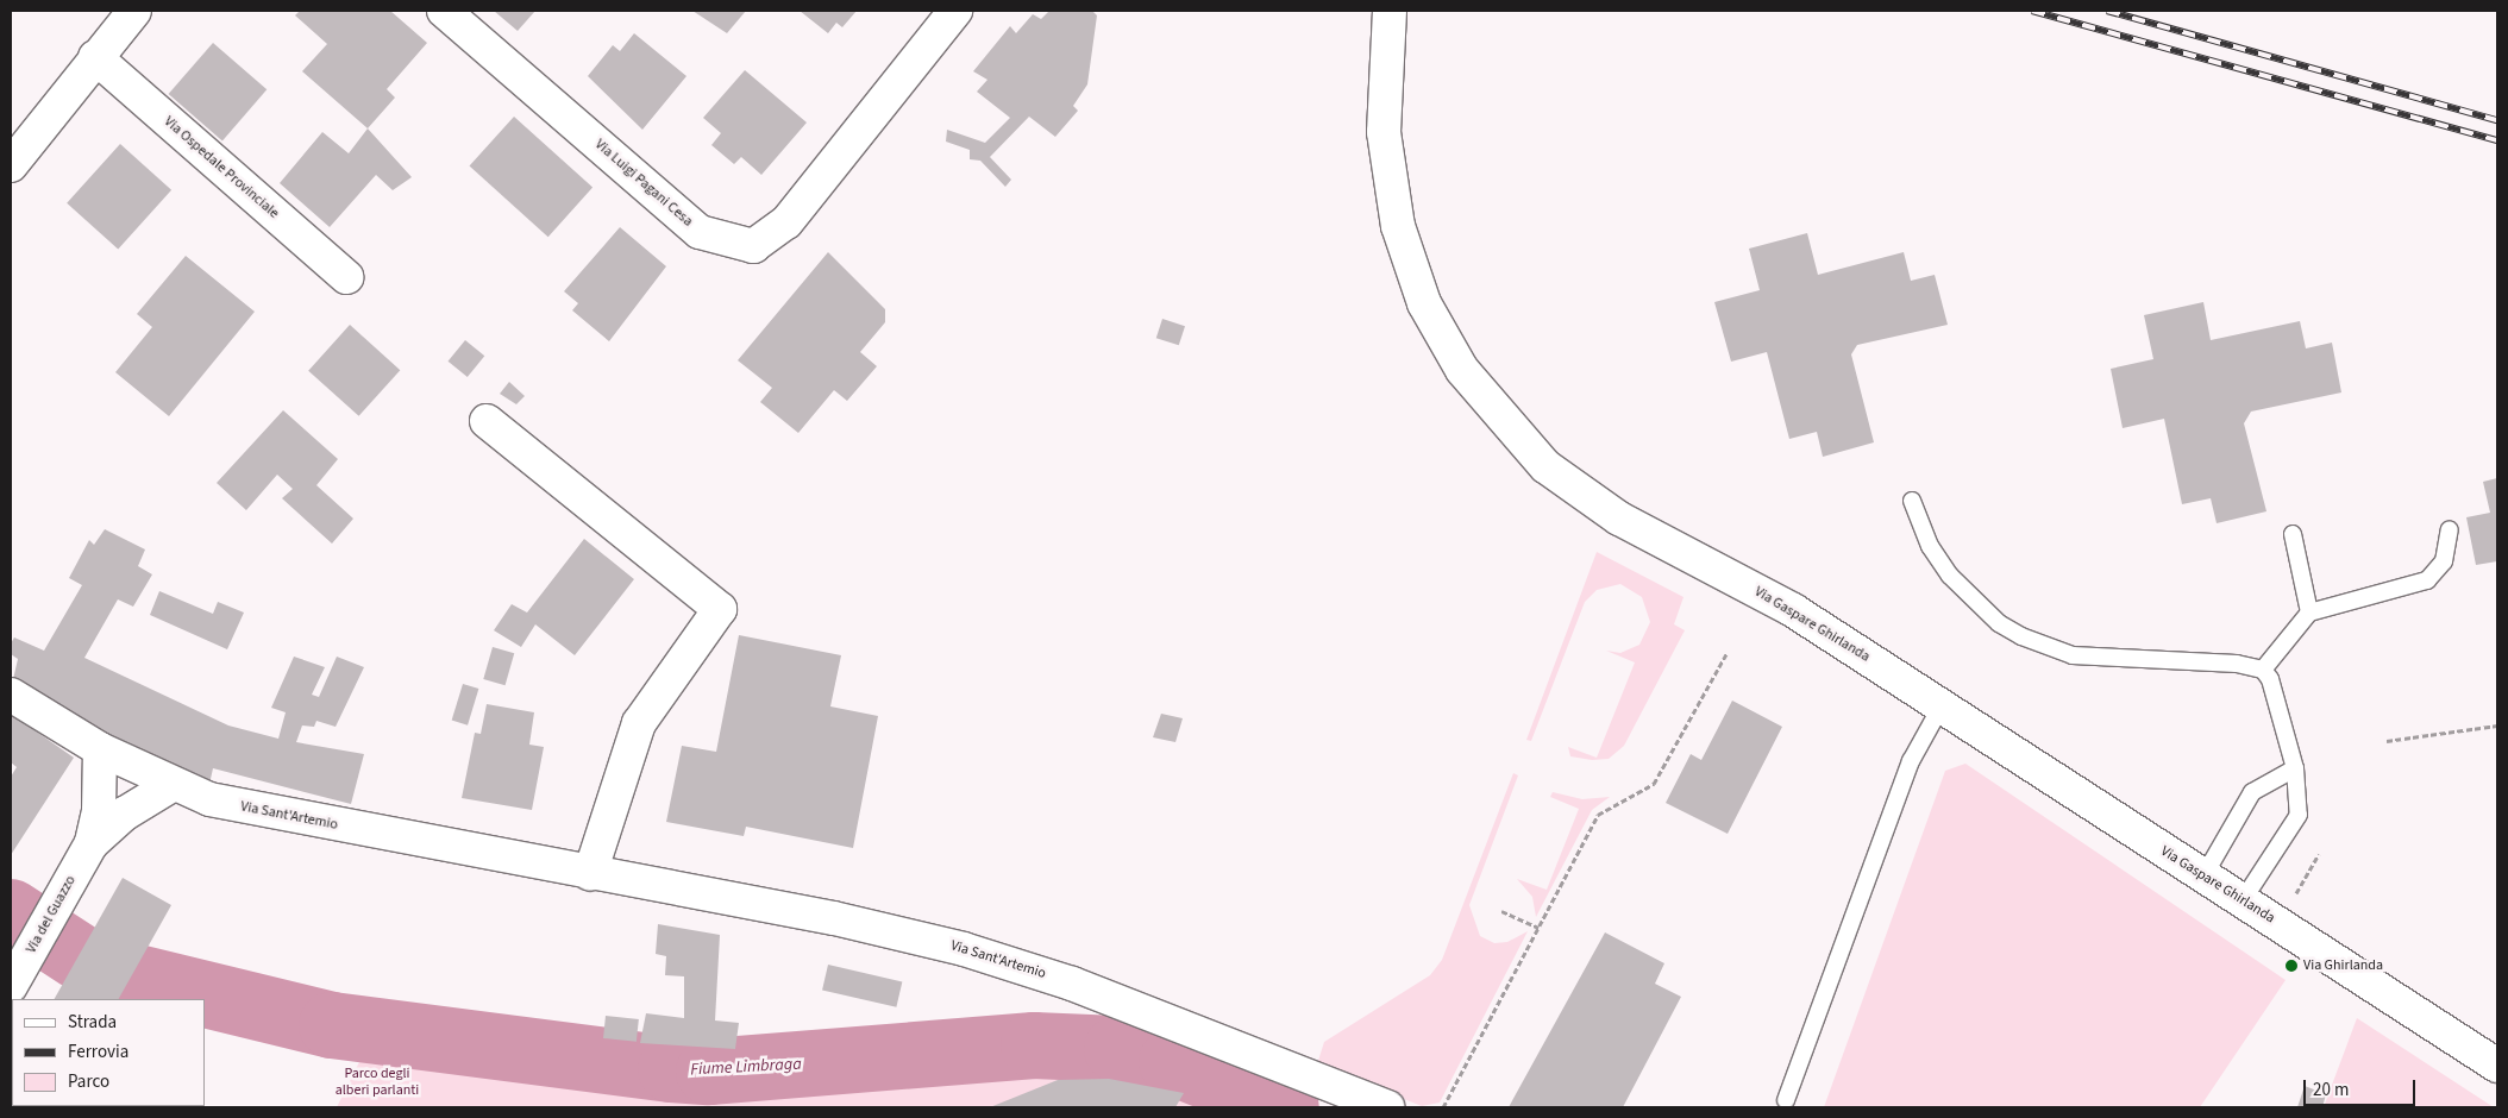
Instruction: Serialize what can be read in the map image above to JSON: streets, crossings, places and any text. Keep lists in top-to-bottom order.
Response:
{
  "streets": {
    "street": [
      "Via Ospedale Provinciale",
      "Via Luigi Pagani Cesa",
      "Via Gaspare Ghirlanda",
      "Via Sant'Artemio",
      "Via del Guazzo"
    ]
  },
  "crossings": [
    ["Via Sant'Artemio", "Via del Guazzo"]
  ],
  "water": ["Fiume Limbraga"],
  "parks": ["Parco degli alberi parlanti"],
  "places": ["Via Ghirlanda"],
  "legend": ["Strada", "Ferrovia", "Parco"],
  "scale_bar": "20 m"
}
